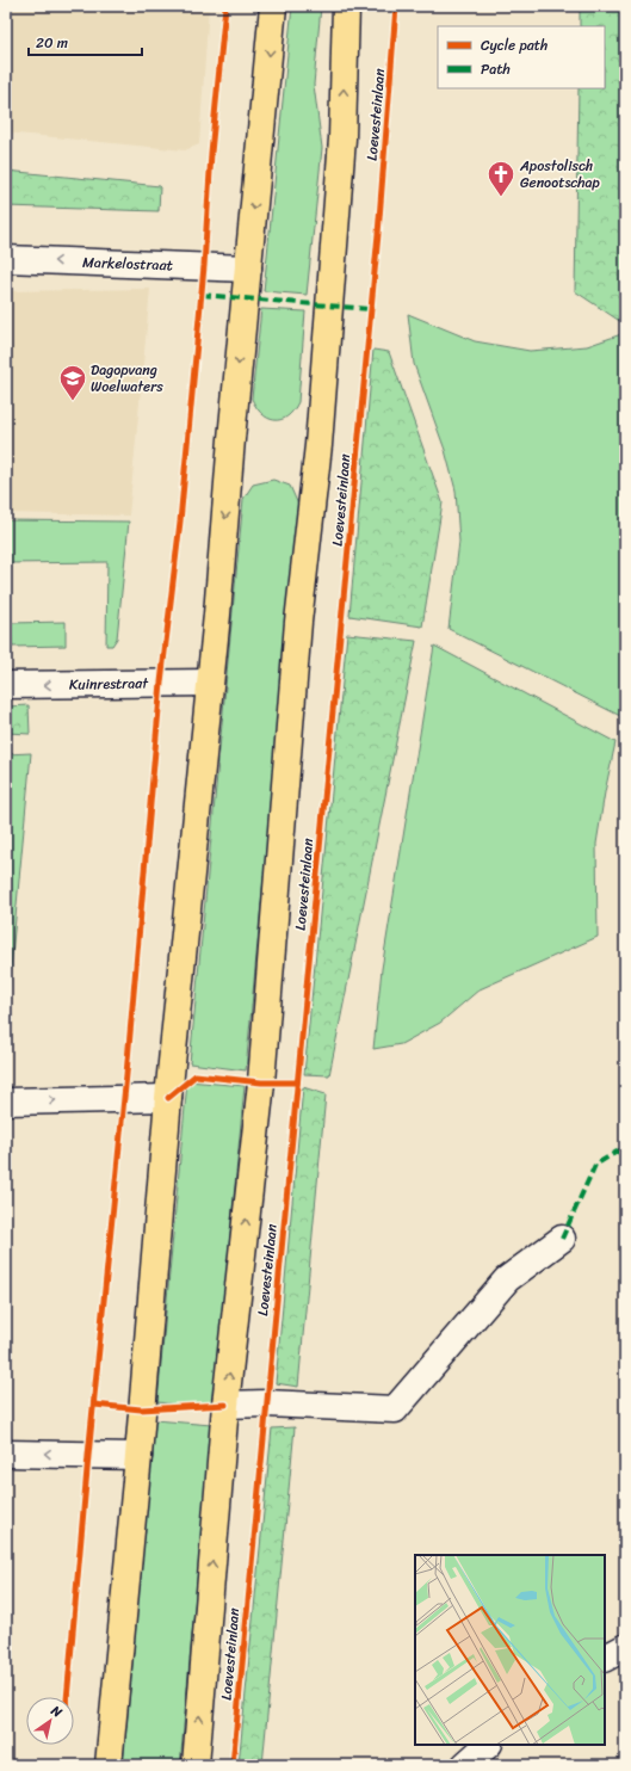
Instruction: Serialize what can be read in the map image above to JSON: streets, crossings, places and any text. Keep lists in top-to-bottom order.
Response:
{
  "streets": {
    "main road": ["Loevesteinlaan"],
    "street": ["Markelostraat", "Kuinrestraat"]
  },
  "one_way": ["Markelostraat", "Kuinrestraat"],
  "places": {
    "church": ["Apostolisch Genootschap"],
    "school or university": ["Dagopvang Woelwaters"]
  },
  "legend": ["Cycle path", "Path"],
  "scale_bar": "20 m",
  "north": "top right"
}
